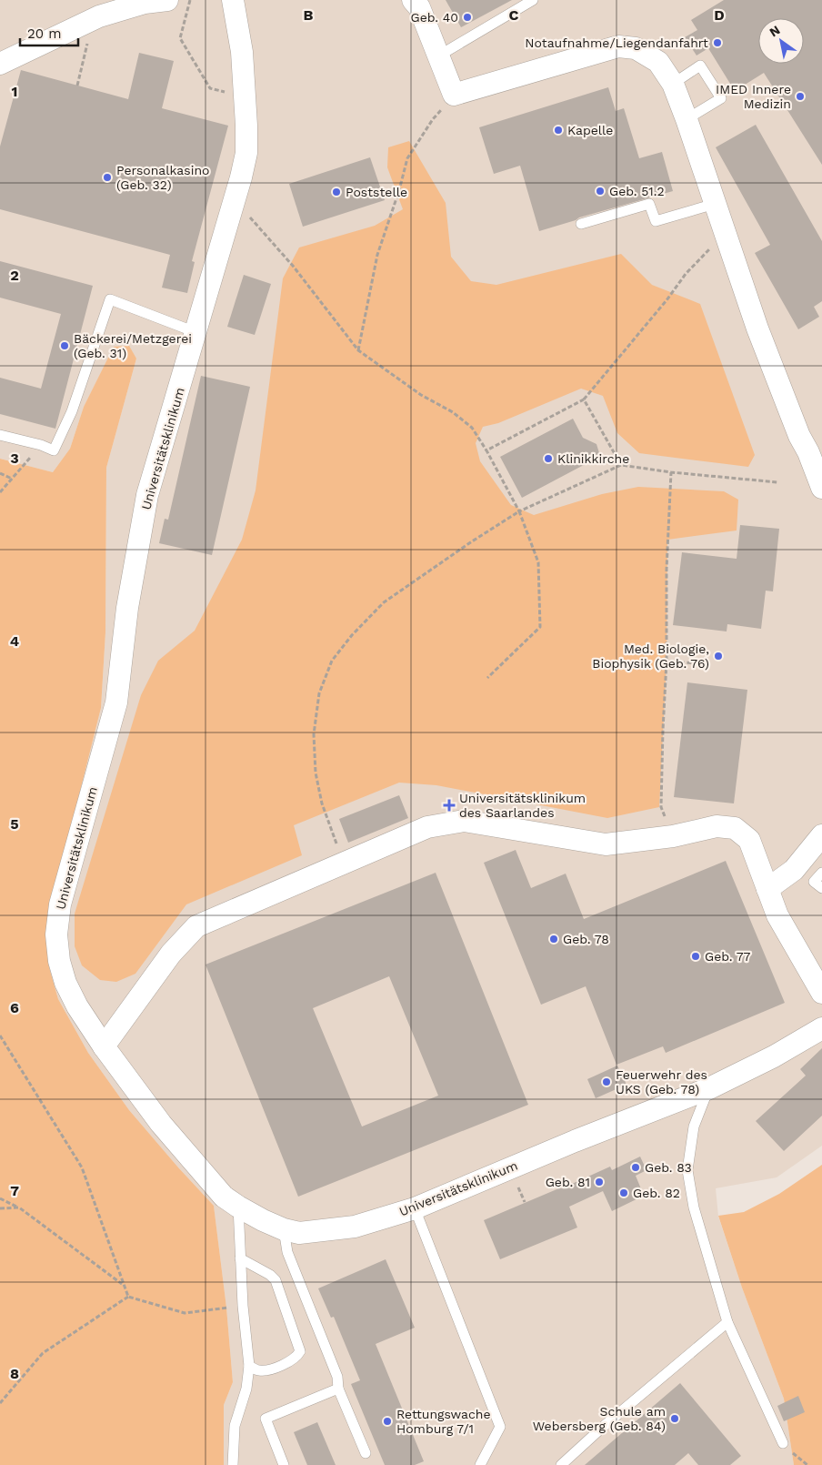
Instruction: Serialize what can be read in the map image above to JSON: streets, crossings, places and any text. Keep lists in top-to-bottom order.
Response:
{
  "streets": {
    "street": ["Universitätsklinikum"]
  },
  "places": {
    "other": [
      "Geb. 40",
      "Notaufnahme/Liegendanfahrt",
      "IMED Innere Medizin",
      "Kapelle",
      "Personalkasino (Geb. 32)",
      "Geb. 51.2",
      "Poststelle",
      "Bäckerei/Metzgerei (Geb. 31)",
      "Klinikkirche",
      "Med. Biologie, Biophysik (Geb. 76)",
      "Geb. 78",
      "Geb. 77",
      "Feuerwehr des UKS (Geb. 78)",
      "Geb. 83",
      "Geb. 81",
      "Geb. 82",
      "Schule am Webersberg (Geb. 84)",
      "Rettungswache Homburg 7/1"
    ],
    "health": ["Universitätsklinikum des Saarlandes"]
  },
  "scale_bar": "20 m",
  "north": "top left",
  "grid": {
    "columns": ["B", "C", "D"],
    "rows": [
      "1",
      "2",
      "3",
      "4",
      "5",
      "6",
      "7",
      "8"
    ]
  }
}
